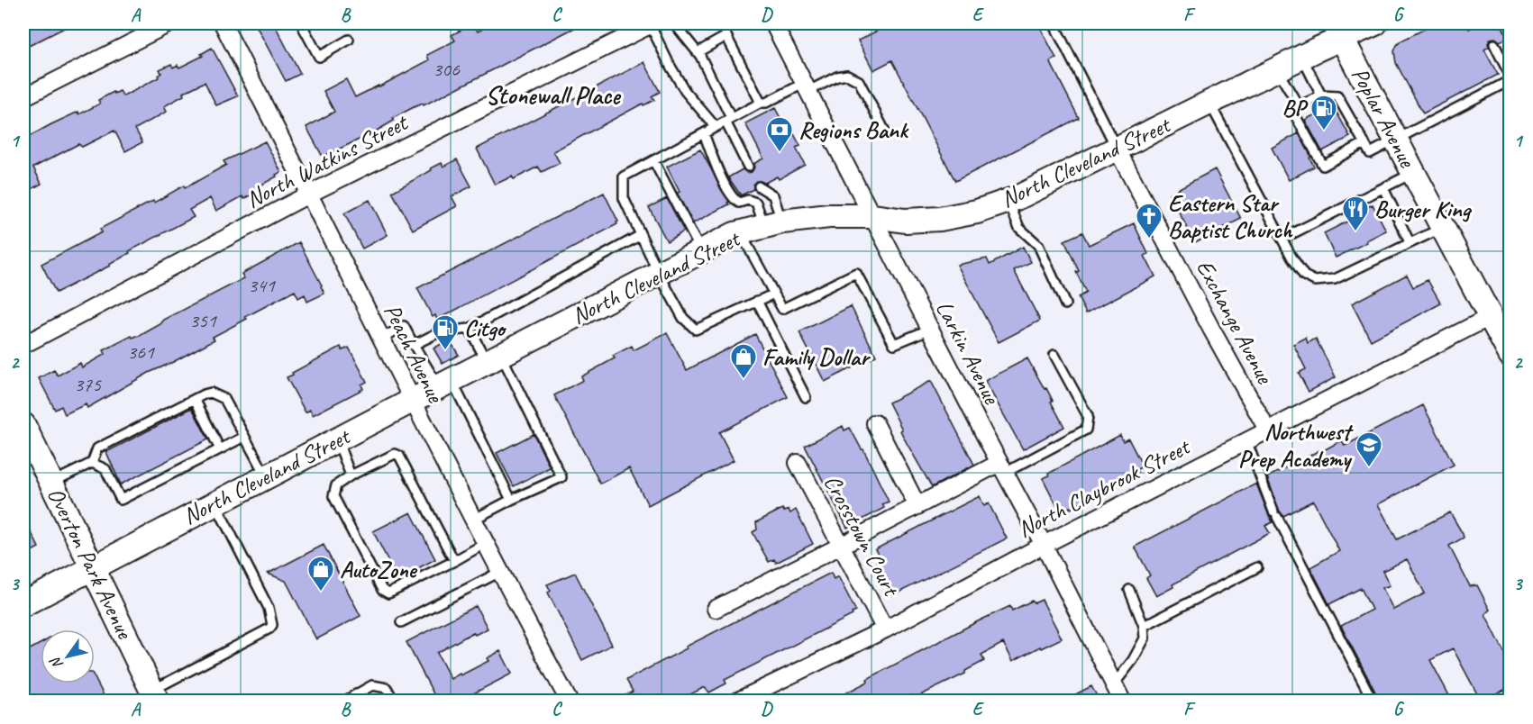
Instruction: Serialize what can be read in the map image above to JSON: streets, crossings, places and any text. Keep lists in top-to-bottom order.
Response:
{
  "streets": {
    "main road": ["Poplar Avenue", "North Cleveland Street", "Overton Park Avenue"],
    "street": [
      "North Watkins Street",
      "Exchange Avenue",
      "Larkin Avenue",
      "Peach Avenue",
      "North Claybrook Street",
      "Crosstown Court"
    ]
  },
  "crossings": [
    ["Poplar Avenue", "North Cleveland Street"],
    ["Poplar Avenue", "North Claybrook Street"],
    ["North Watkins Street", "Peach Avenue"],
    ["North Cleveland Street", "Exchange Avenue"],
    ["North Cleveland Street", "Larkin Avenue"],
    ["North Cleveland Street", "Peach Avenue"],
    ["North Cleveland Street", "Overton Park Avenue"],
    ["Exchange Avenue", "North Claybrook Street"],
    ["Larkin Avenue", "North Claybrook Street"],
    ["North Claybrook Street", "Crosstown Court"]
  ],
  "districts": ["Stonewall Place"],
  "places": {
    "fuel station": ["BP", "Citgo"],
    "bank": ["Regions Bank"],
    "restaurant": ["Burger King"],
    "church": ["Eastern Star Baptist Church"],
    "shop": ["Family Dollar", "AutoZone"],
    "school or university": ["Northwest Prep Academy"]
  },
  "house_numbers": [
    "306",
    "341",
    "351",
    "361",
    "375"
  ],
  "north": "bottom left",
  "grid": {
    "columns": [
      "A",
      "B",
      "C",
      "D",
      "E",
      "F",
      "G"
    ],
    "rows": ["1", "2", "3"]
  }
}
